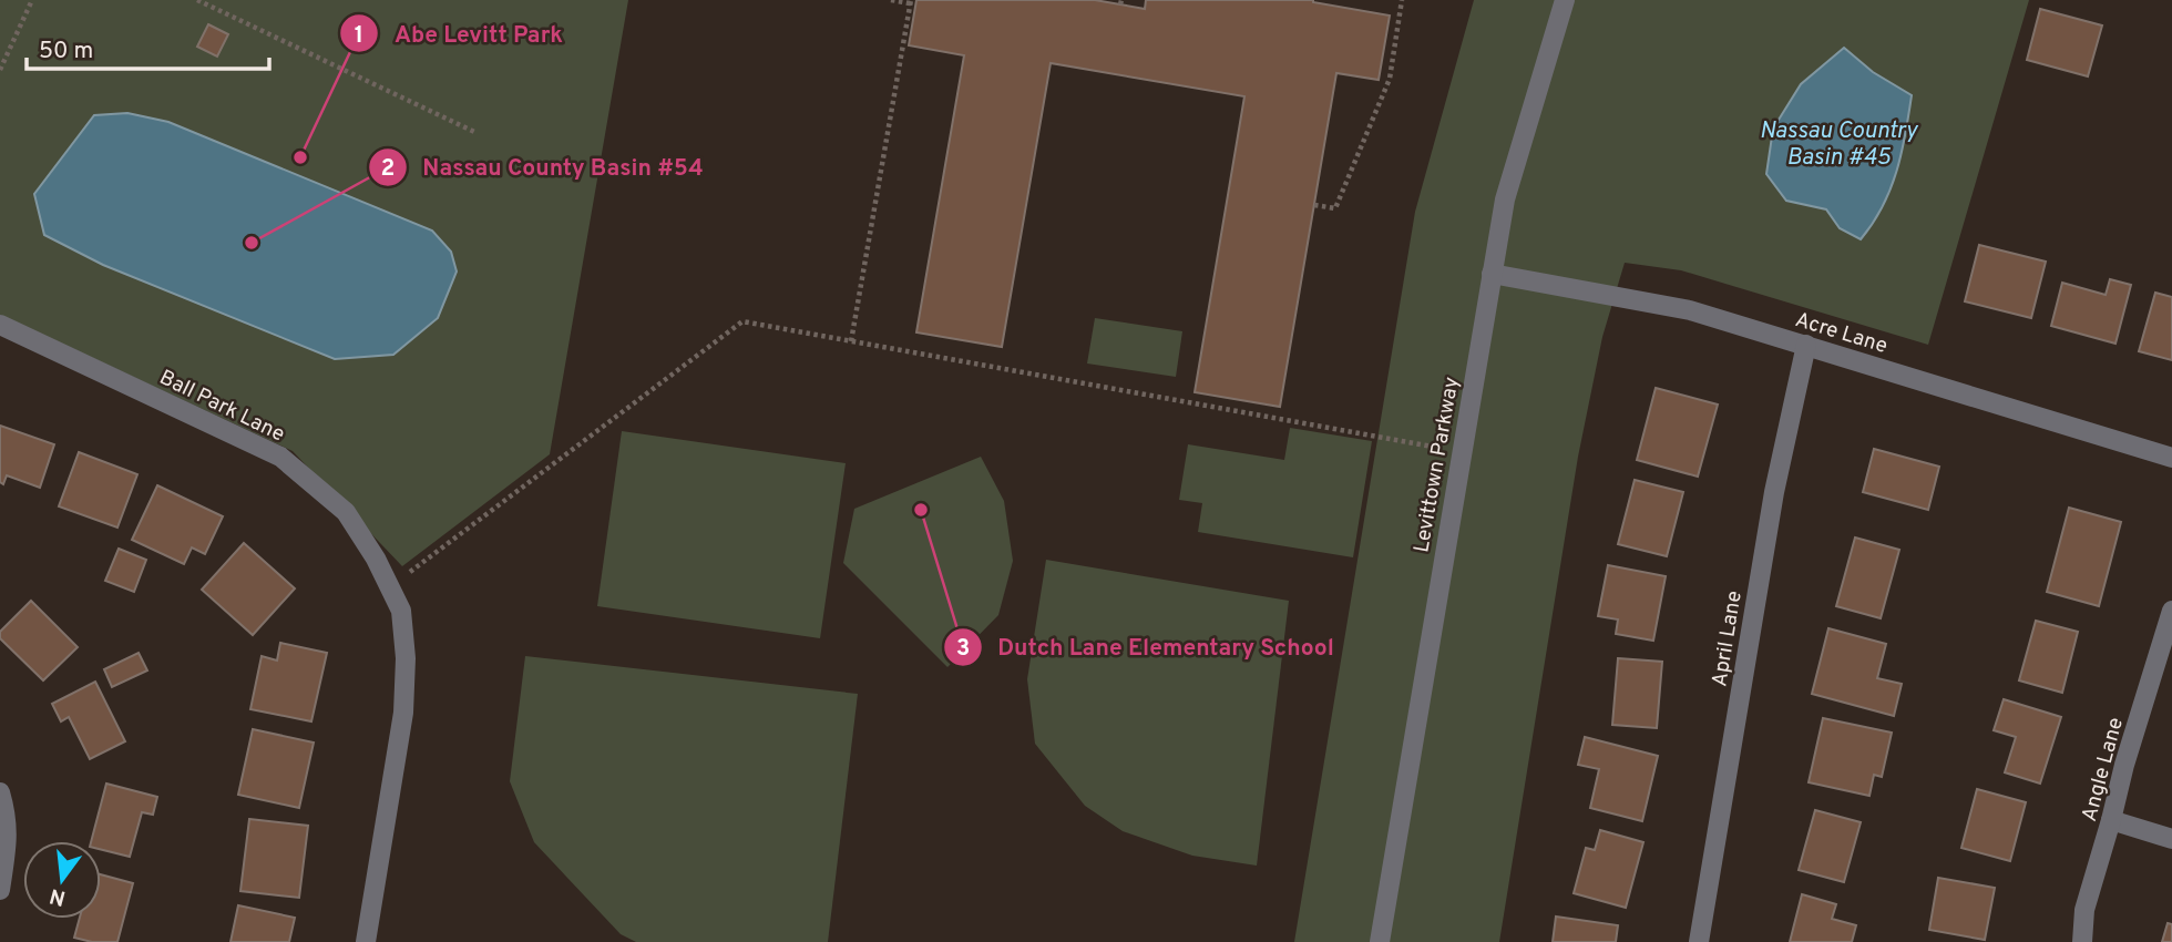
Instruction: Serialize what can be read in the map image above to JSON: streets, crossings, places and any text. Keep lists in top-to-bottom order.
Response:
{
  "streets": {
    "street": [
      "Acre Lane",
      "Ball Park Lane",
      "Levittown Parkway",
      "April Lane",
      "Angle Lane"
    ]
  },
  "crossings": [
    ["Acre Lane", "Levittown Parkway"],
    ["Acre Lane", "April Lane"]
  ],
  "water": ["Nassau Country Basin #45"],
  "places": ["Abe Levitt Park", "Nassau County Basin #54", "Dutch Lane Elementary School"],
  "scale_bar": "50 m",
  "north": "bottom"
}
